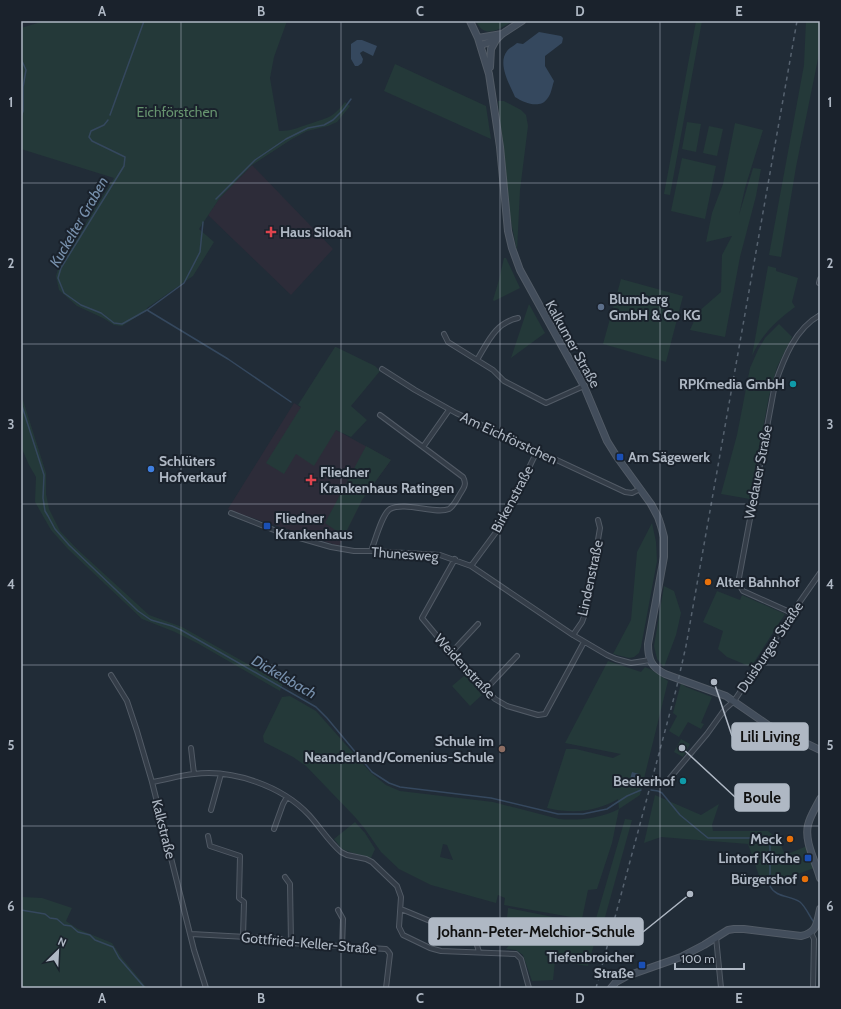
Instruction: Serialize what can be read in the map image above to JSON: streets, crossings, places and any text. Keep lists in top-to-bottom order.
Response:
{
  "streets": {
    "main road": ["Kalkumer Straße"],
    "street": [
      "Am Eichförstchen",
      "Wedauer Straße",
      "Birkenstraße",
      "Thunesweg",
      "Lindenstraße",
      "Duisburger Straße",
      "Weidenstraße",
      "Kalkstraße",
      "Gottfried-Keller-Straße"
    ]
  },
  "crossings": [
    ["Kalkumer Straße", "Am Eichförstchen"],
    ["Kalkumer Straße", "Thunesweg"],
    ["Kalkumer Straße", "Duisburger Straße"],
    ["Am Eichförstchen", "Birkenstraße"],
    ["Wedauer Straße", "Duisburger Straße"],
    ["Birkenstraße", "Thunesweg"],
    ["Thunesweg", "Lindenstraße"],
    ["Thunesweg", "Weidenstraße"],
    ["Kalkstraße", "Gottfried-Keller-Straße"]
  ],
  "water": ["Kuckelter Graben", "Dickelsbach"],
  "parks": ["Eichförstchen"],
  "places": {
    "health": ["Haus Siloah", "Fliedner Krankenhaus Ratingen"],
    "other": [
      "Blumberg GmbH & Co KG",
      "RPKmedia GmbH",
      "Schlüters Hofverkauf",
      "Alter Bahnhof",
      "Lili Living",
      "Boule",
      "Schule im Neanderland/Comenius-Schule",
      "Beekerhof",
      "Meck",
      "Bürgershof",
      "Johann-Peter-Melchior-Schule"
    ],
    "transit": [
      "Am Sägewerk",
      "Fliedner Krankenhaus",
      "Lintorf Kirche",
      "Tiefenbroicher Straße"
    ]
  },
  "scale_bar": "100 m",
  "north": "top right",
  "grid": {
    "columns": [
      "A",
      "B",
      "C",
      "D",
      "E"
    ],
    "rows": [
      "1",
      "2",
      "3",
      "4",
      "5",
      "6"
    ]
  }
}
